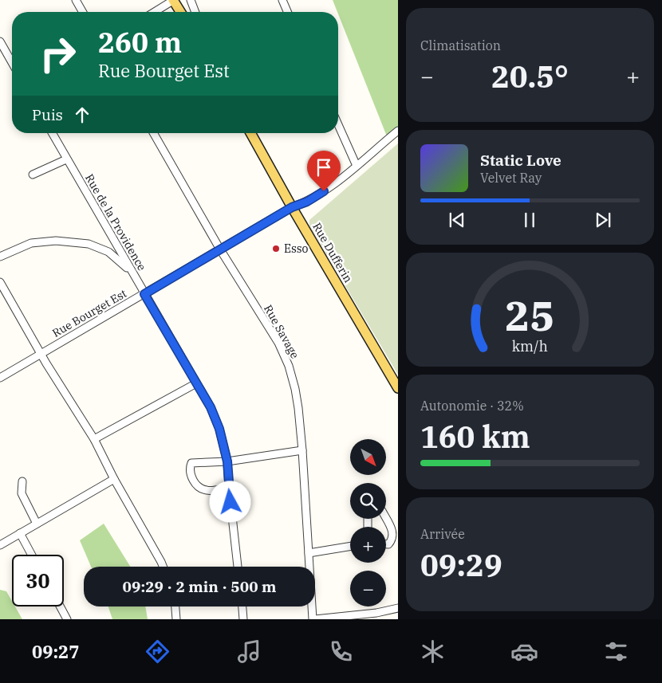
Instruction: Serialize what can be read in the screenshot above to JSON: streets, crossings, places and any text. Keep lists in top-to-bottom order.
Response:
{
  "streets": {
    "main road": ["Rue Dufferin"],
    "street": ["Rue de la Providence", "Rue Bourget Est", "Rue Savage"]
  },
  "crossings": [
    ["Rue de la Providence", "Rue Bourget Est"],
    ["Rue Dufferin", "Rue Bourget Est"],
    ["Rue Bourget Est", "Rue Savage"]
  ],
  "places": ["Esso"],
  "north": "bottom right",
  "page": {
    "tile": [
      "Climatisation",
      ["Autonomie · 32%", "160 km"],
      ["Arrivée", "09:29"]
    ],
    "turn": ["260 m", "Rue Bourget Est"],
    "heat": ["−", "20.5°", "+"],
    "then": "Puis",
    "song": ["Static Love", "Velvet Ray"],
    "map_buttons": ["+", "−"],
    "limit": "30",
    "trip": "09:29 · 2 min · 500 m",
    "tabs": "09:27",
    "gauge": ["25", "km/h"]
  }
}
